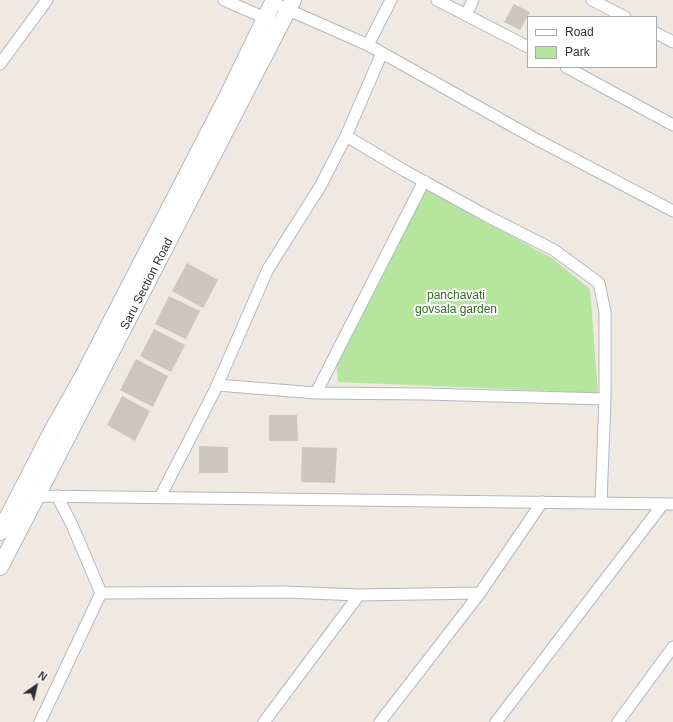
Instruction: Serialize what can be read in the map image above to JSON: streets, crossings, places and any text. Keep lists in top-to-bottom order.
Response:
{
  "streets": {
    "street": ["Saru Section Road"]
  },
  "parks": ["panchavati govsala garden"],
  "legend": ["Road", "Park"],
  "north": "top right"
}
